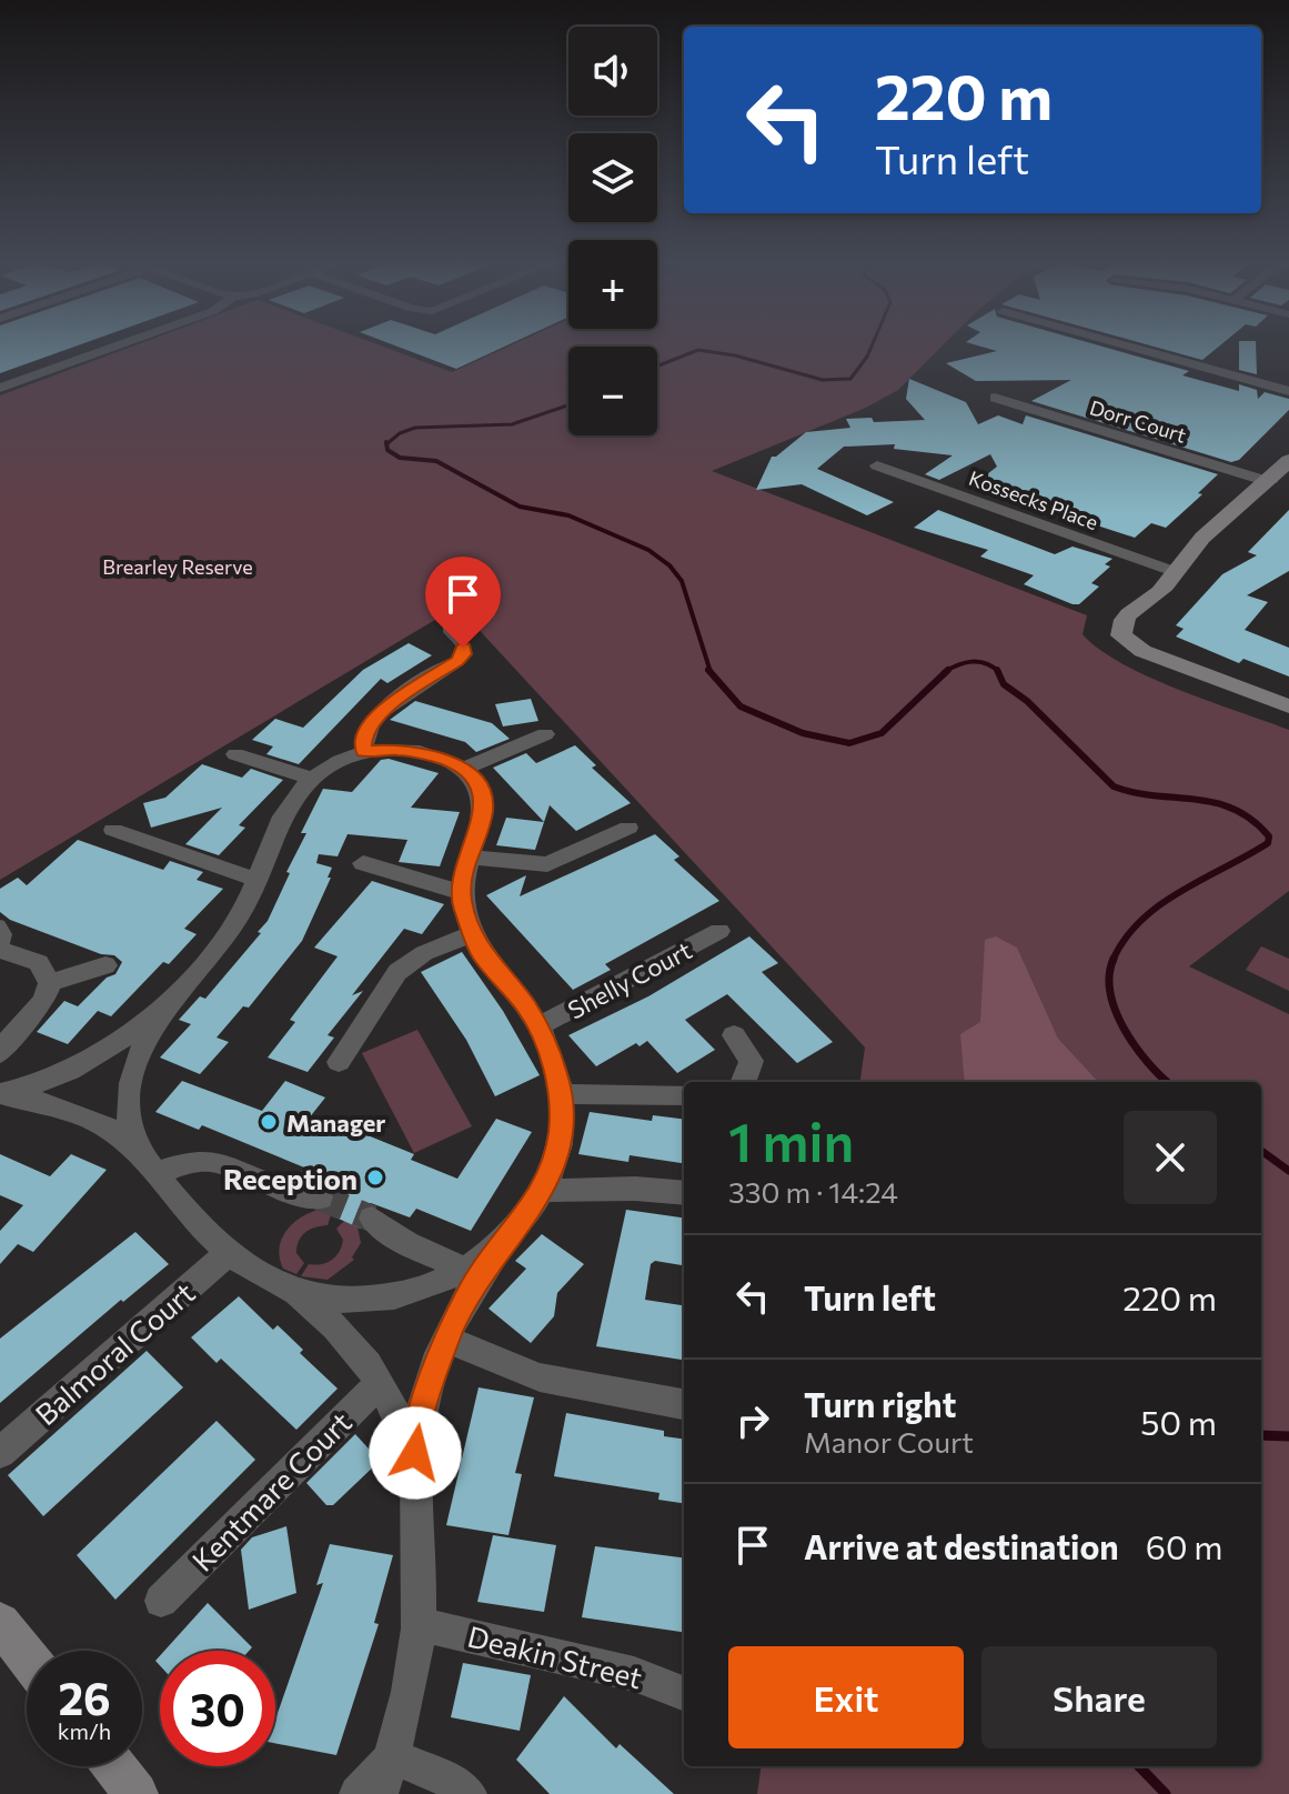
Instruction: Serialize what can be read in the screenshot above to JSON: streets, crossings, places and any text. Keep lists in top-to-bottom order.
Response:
{
  "streets": {
    "street": [
      "Dorr Court",
      "Kossecks Place",
      "Shelly Court",
      "Balmoral Court",
      "Kentmare Court",
      "Deakin Street"
    ]
  },
  "parks": ["Brearley Reserve"],
  "places": ["Manager", "Reception"],
  "page": {
    "map_buttons": ["+", "−"],
    "turn": ["220 m", "Turn left"],
    "heading": ["1 min", "330 m · 14:24"],
    "list": [
      {
        "name": "Turn left",
        "value": "220 m"
      },
      {
        "name": "Turn right",
        "note": "Manor Court",
        "value": "50 m"
      },
      {
        "name": "Arrive at destination",
        "value": "60 m"
      }
    ],
    "buttons": ["Exit", "Share"],
    "speed": "26 km/h",
    "limit": "30"
  }
}
